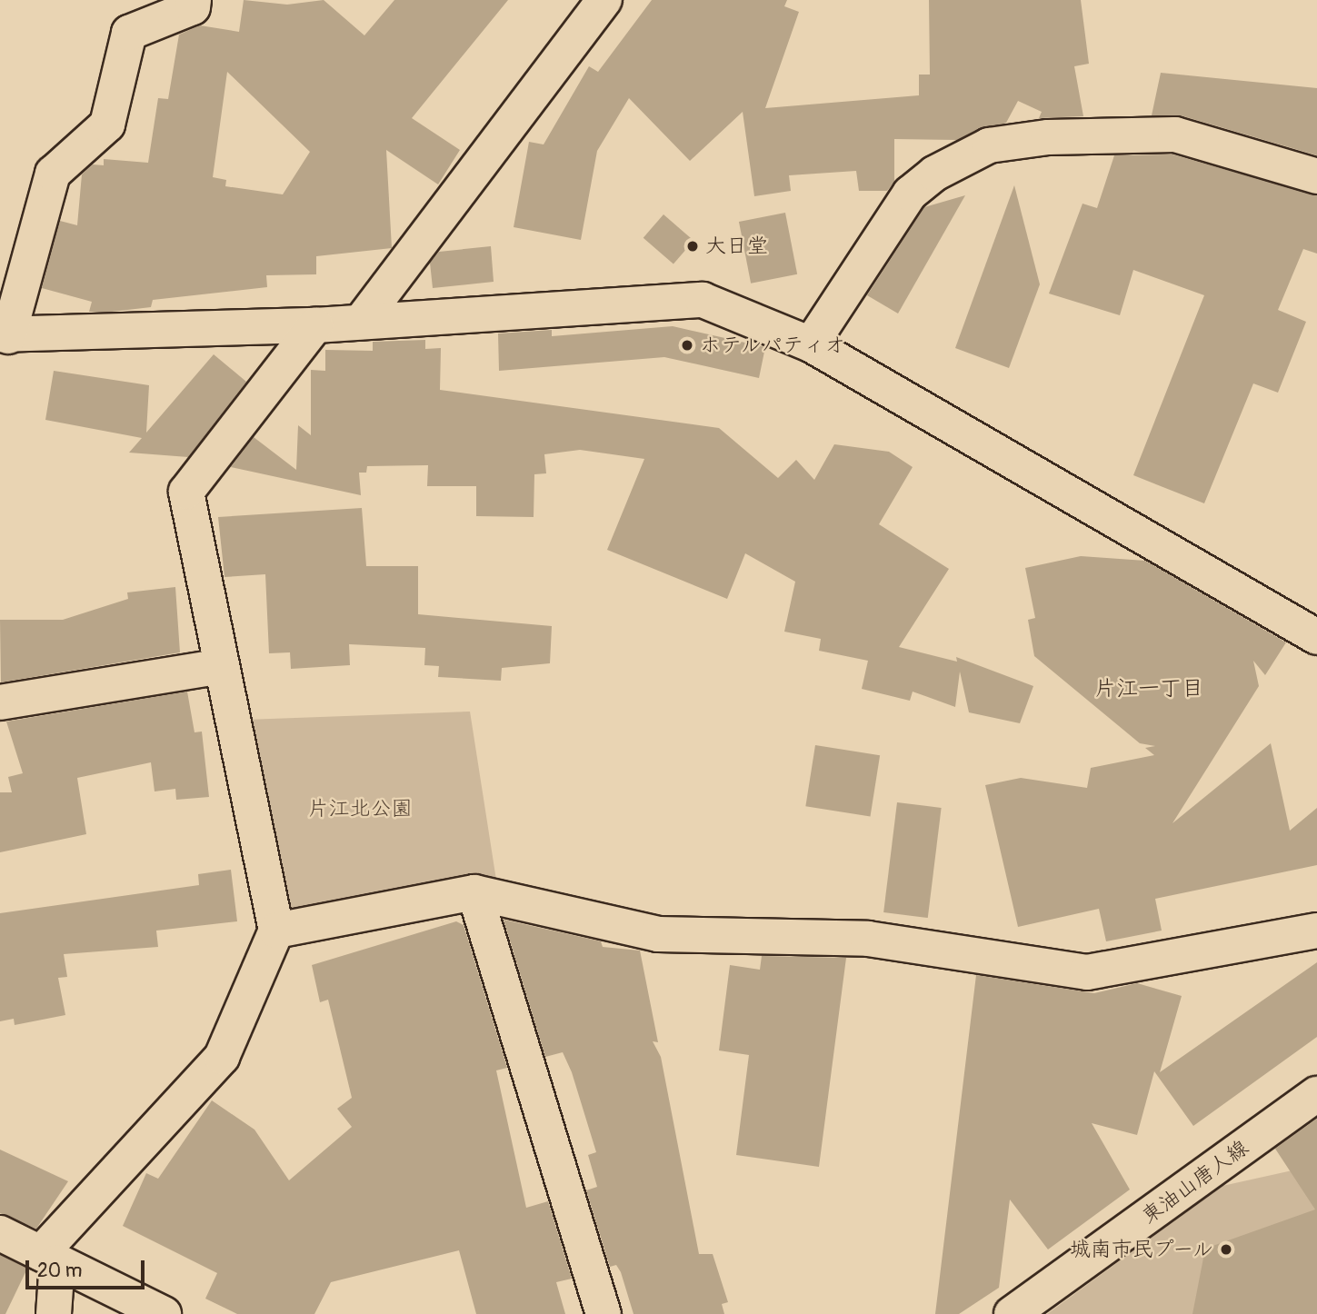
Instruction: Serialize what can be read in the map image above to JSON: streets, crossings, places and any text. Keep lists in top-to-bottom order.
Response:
{
  "streets": {
    "street": ["東油山唐人線"]
  },
  "districts": ["片江一丁目"],
  "parks": ["片江北公園"],
  "places": ["大日堂", "ホテルパティオ", "城南市民プール"],
  "scale_bar": "20 m"
}
